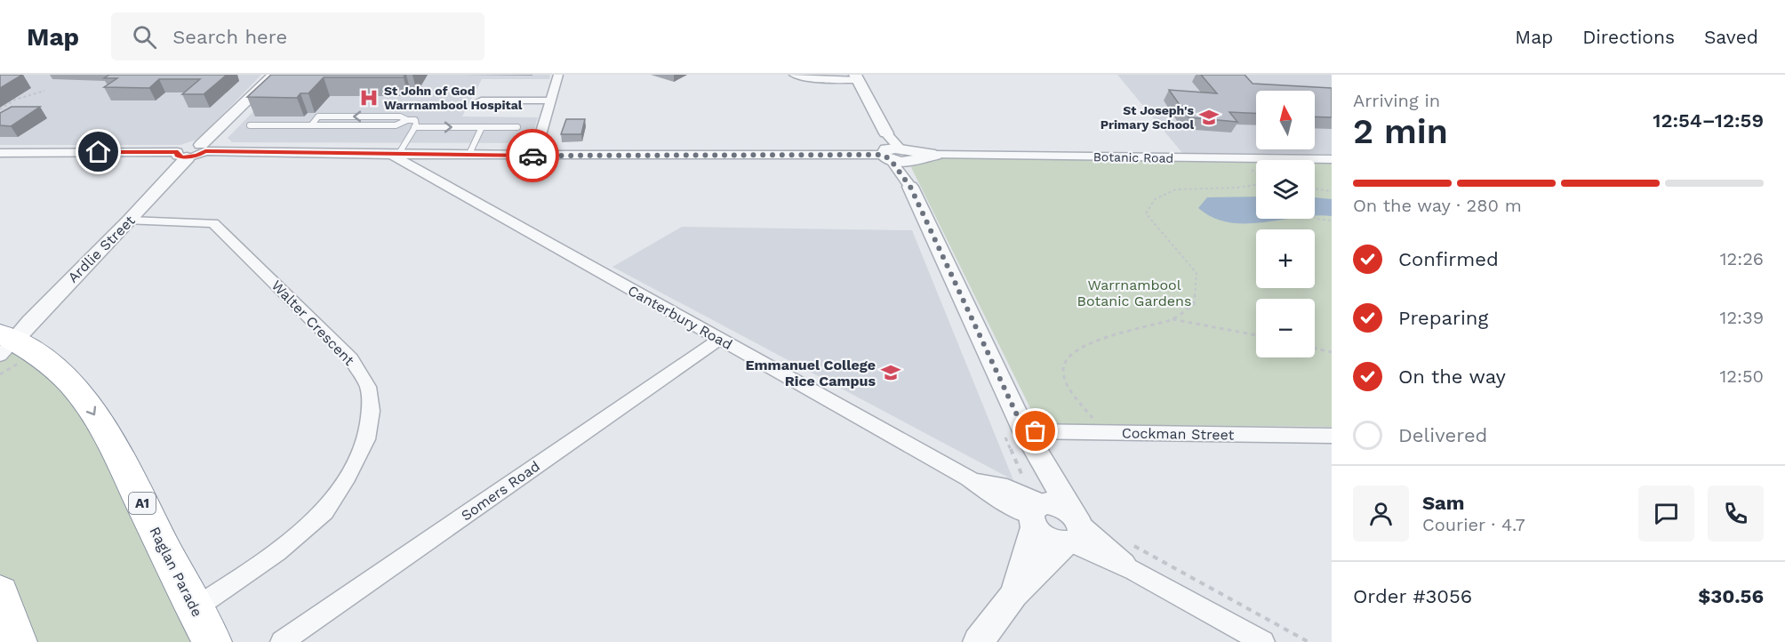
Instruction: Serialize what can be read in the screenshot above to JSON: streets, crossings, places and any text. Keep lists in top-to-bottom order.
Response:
{
  "streets": {
    "highway": ["A1", "Raglan Parade"],
    "street": [
      "Botanic Road",
      "Ardlie Street",
      "Canterbury Road",
      "Walter Crescent",
      "Cockman Street",
      "Somers Road"
    ]
  },
  "crossings": [
    ["Botanic Road", "Canterbury Road"],
    ["Ardlie Street", "Walter Crescent"],
    ["Ardlie Street", "Raglan Parade"],
    ["Canterbury Road", "Somers Road"],
    ["Walter Crescent", "Raglan Parade"]
  ],
  "one_way": ["Raglan Parade"],
  "parks": ["Warrnambool Botanic Gardens"],
  "places": {
    "hospital": ["St John of God Warrnambool Hospital"],
    "school or university": ["St Joseph's Primary School", "Emmanuel College Rice Campus"]
  },
  "north": "top",
  "page": {
    "header": "Map",
    "search": "Search here",
    "nav": ["Map", "Directions", "Saved"],
    "heading": ["2 min", "Arriving in", "12:54–12:59"],
    "panel": [
      "Sam",
      "Courier · 4.7",
      "Order #3056",
      "$30.56"
    ],
    "map_buttons": ["+", "−"],
    "bar": "On the way · 280 m",
    "list": [
      ["Confirmed", "12:26"],
      ["Preparing", "12:39"],
      ["On the way", "12:50"],
      "Delivered"
    ]
  }
}
